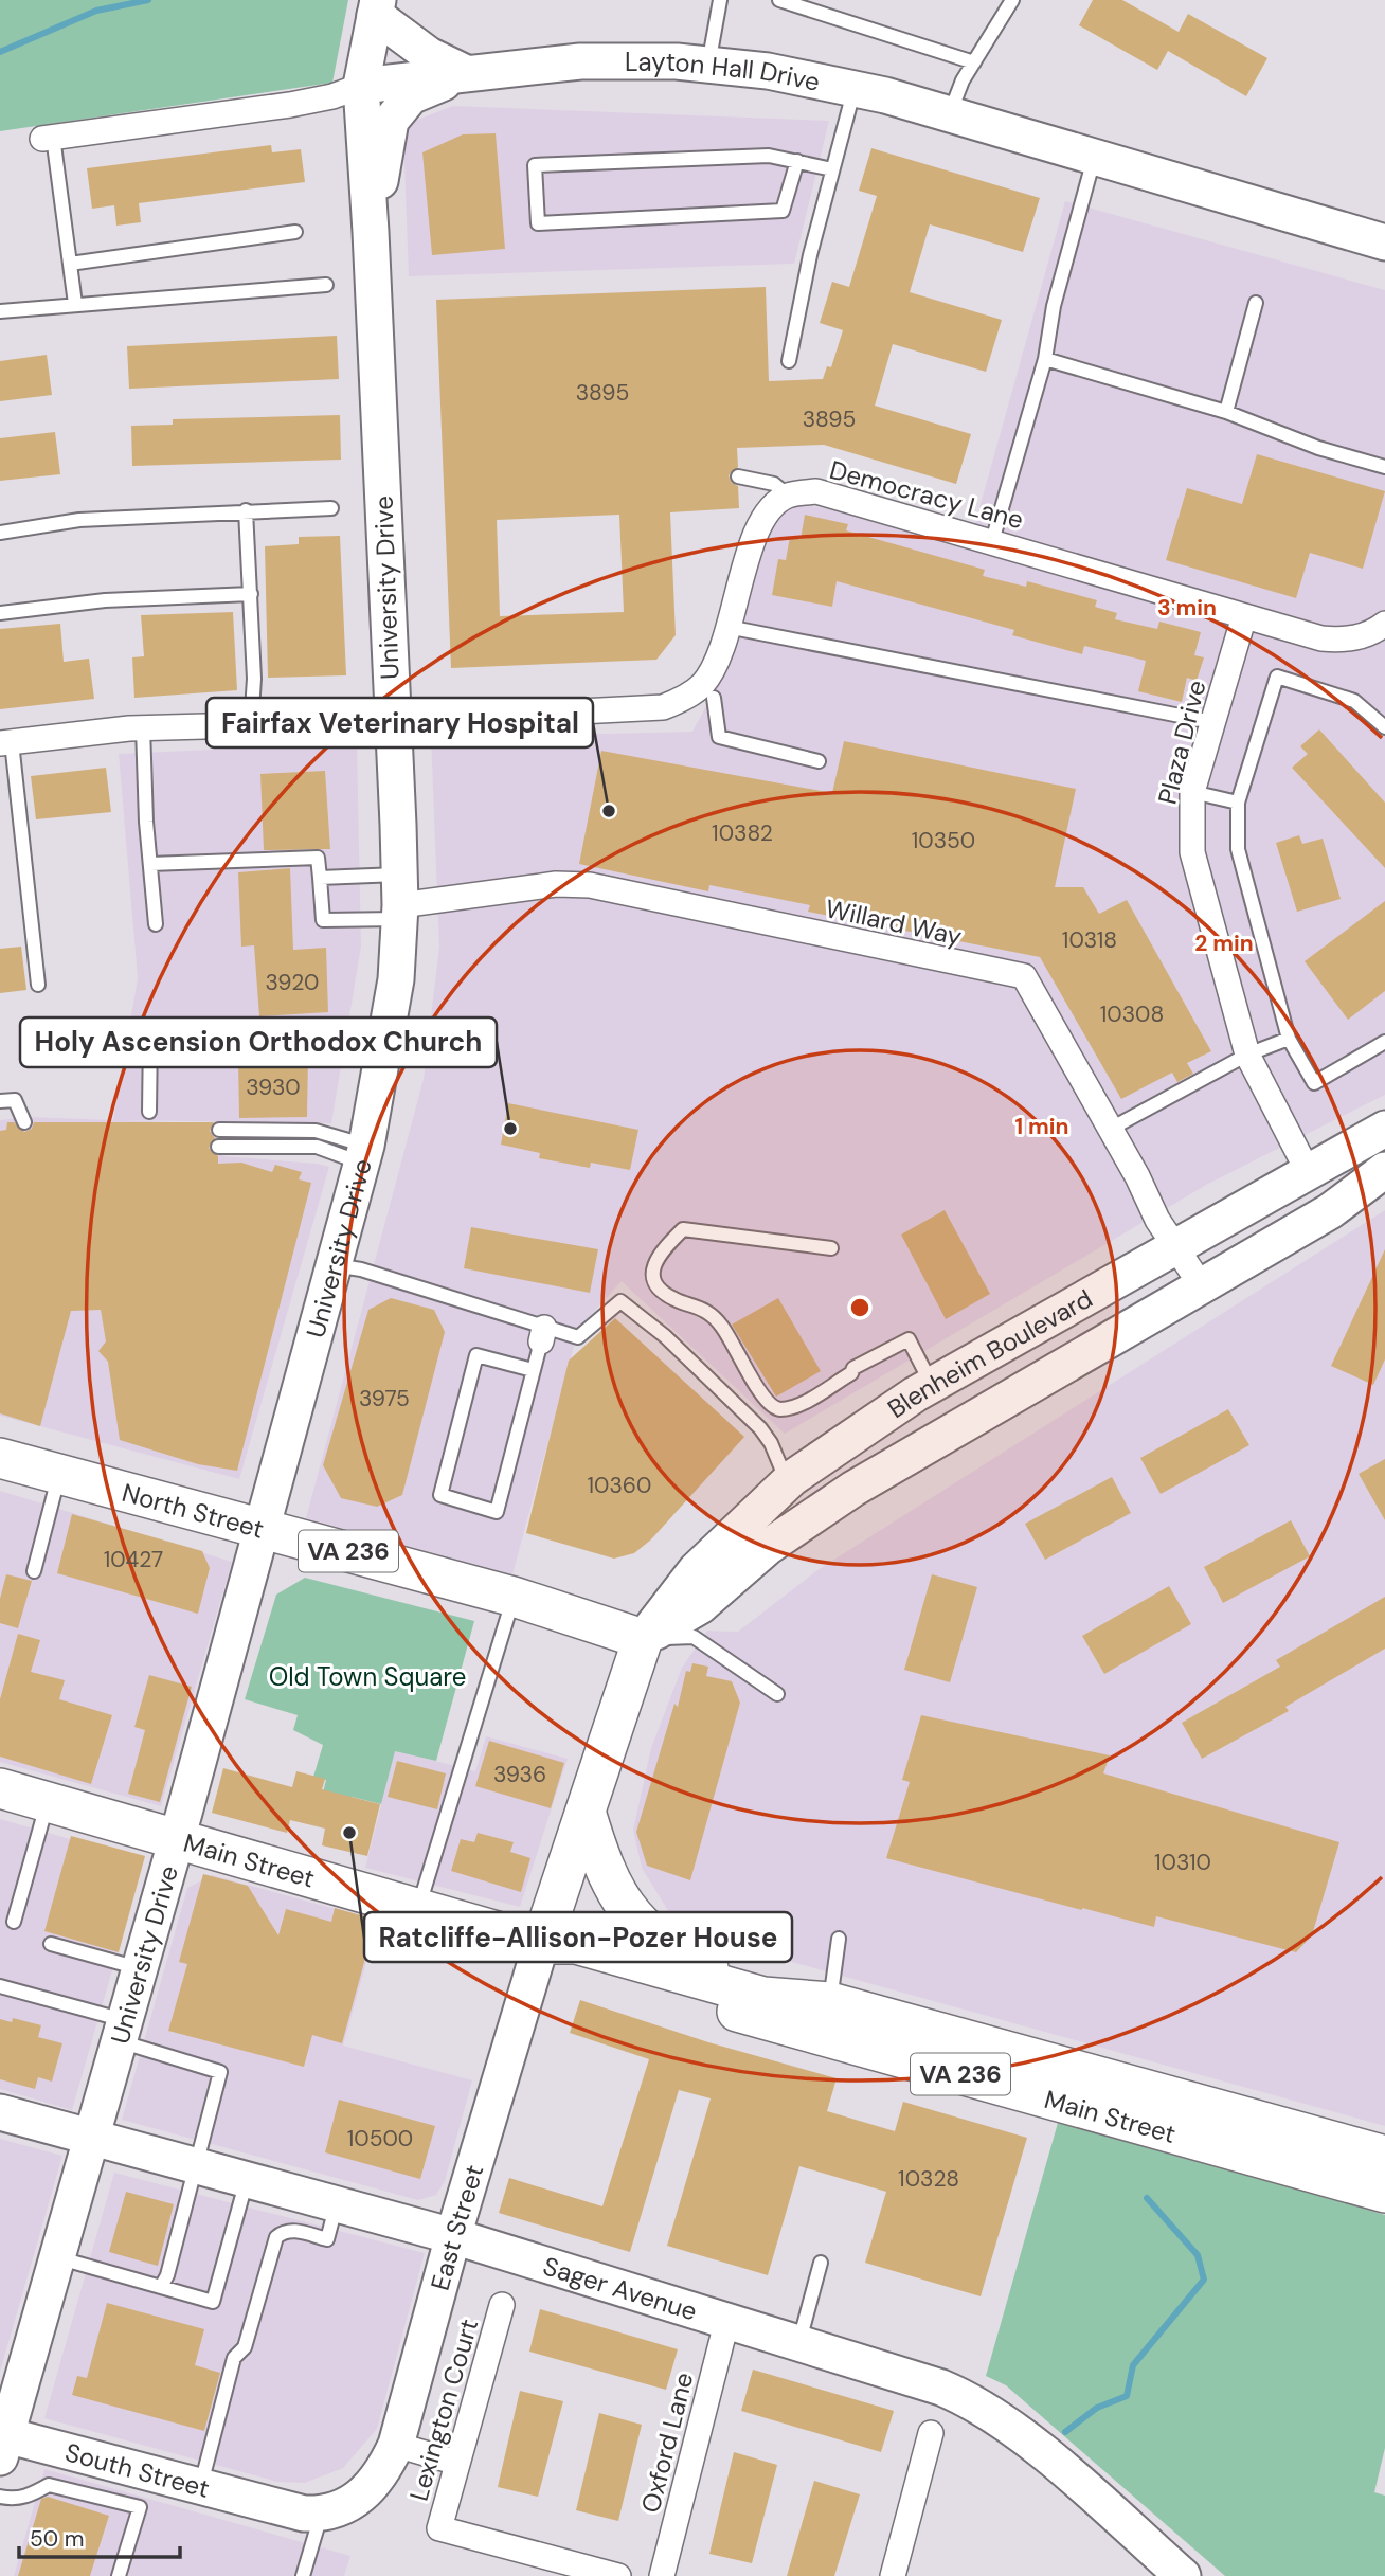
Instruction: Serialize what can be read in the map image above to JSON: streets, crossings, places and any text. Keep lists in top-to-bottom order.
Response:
{
  "streets": {
    "main road": [
      "Blenheim Boulevard",
      "North Street",
      "VA 236",
      "Main Street"
    ],
    "street": [
      "Layton Hall Drive",
      "Democracy Lane",
      "University Drive",
      "Plaza Drive",
      "Willard Way",
      "East Street",
      "Sager Avenue",
      "Lexington Court",
      "Oxford Lane",
      "South Street"
    ]
  },
  "crossings": [
    ["Layton Hall Drive", "University Drive"],
    ["Democracy Lane", "Plaza Drive"],
    ["University Drive", "Willard Way"],
    ["University Drive", "North Street"],
    ["University Drive", "Main Street"],
    ["University Drive", "Sager Avenue"],
    ["University Drive", "South Street"],
    ["Plaza Drive", "Blenheim Boulevard"],
    ["Willard Way", "Blenheim Boulevard"],
    ["Blenheim Boulevard", "North Street"],
    ["Blenheim Boulevard", "VA 236"],
    ["Blenheim Boulevard", "Main Street"],
    ["Blenheim Boulevard", "East Street"],
    ["VA 236", "Main Street"],
    ["Main Street", "East Street"],
    ["East Street", "Sager Avenue"],
    ["East Street", "South Street"],
    ["Sager Avenue", "Oxford Lane"]
  ],
  "parks": ["Old Town Square"],
  "places": ["Fairfax Veterinary Hospital", "Holy Ascension Orthodox Church", "Ratcliffe-Allison-Pozer House"],
  "house_numbers": [
    "3895",
    "3895",
    "10382",
    "10350",
    "10318",
    "3920",
    "10308",
    "3930",
    "3975",
    "10360",
    "10427",
    "3936",
    "10310",
    "10500",
    "10328"
  ],
  "scale_bar": "50 m",
  "rings": ["3 min", "2 min", "1 min"]
}
